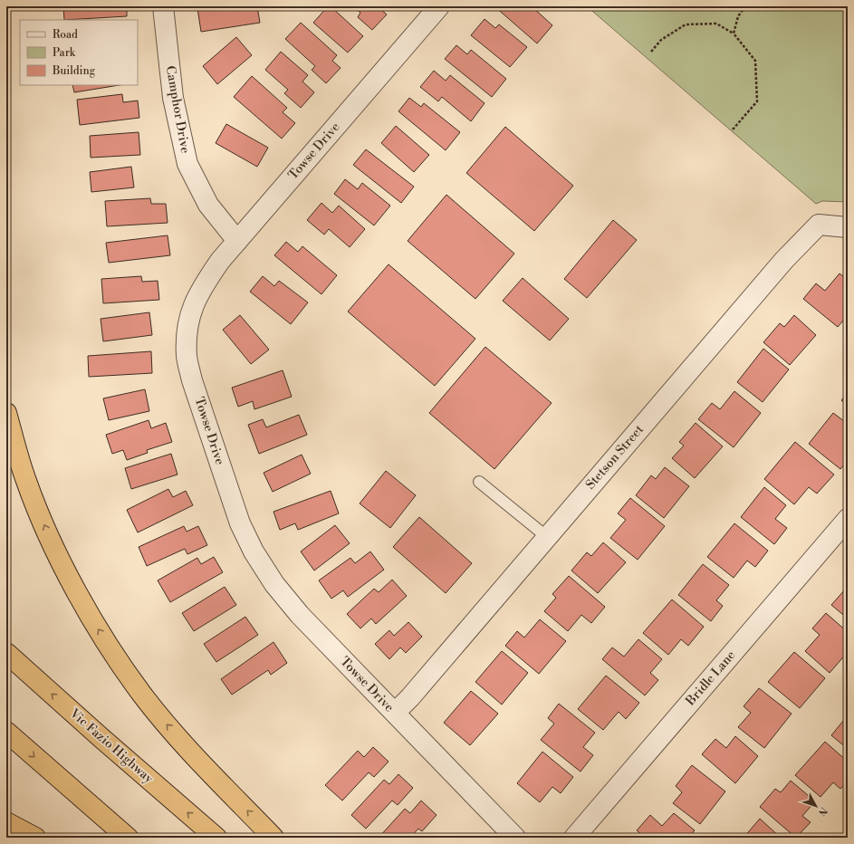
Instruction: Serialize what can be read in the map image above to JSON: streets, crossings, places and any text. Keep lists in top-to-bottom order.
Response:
{
  "streets": {
    "highway": ["Vic Fazio Highway"],
    "street": [
      "Camphor Drive",
      "Towse Drive",
      "Stetson Street",
      "Bridle Lane"
    ]
  },
  "crossings": [
    ["Camphor Drive", "Towse Drive"],
    ["Towse Drive", "Stetson Street"]
  ],
  "legend": ["Road", "Park", "Building"],
  "north": "bottom right"
}
